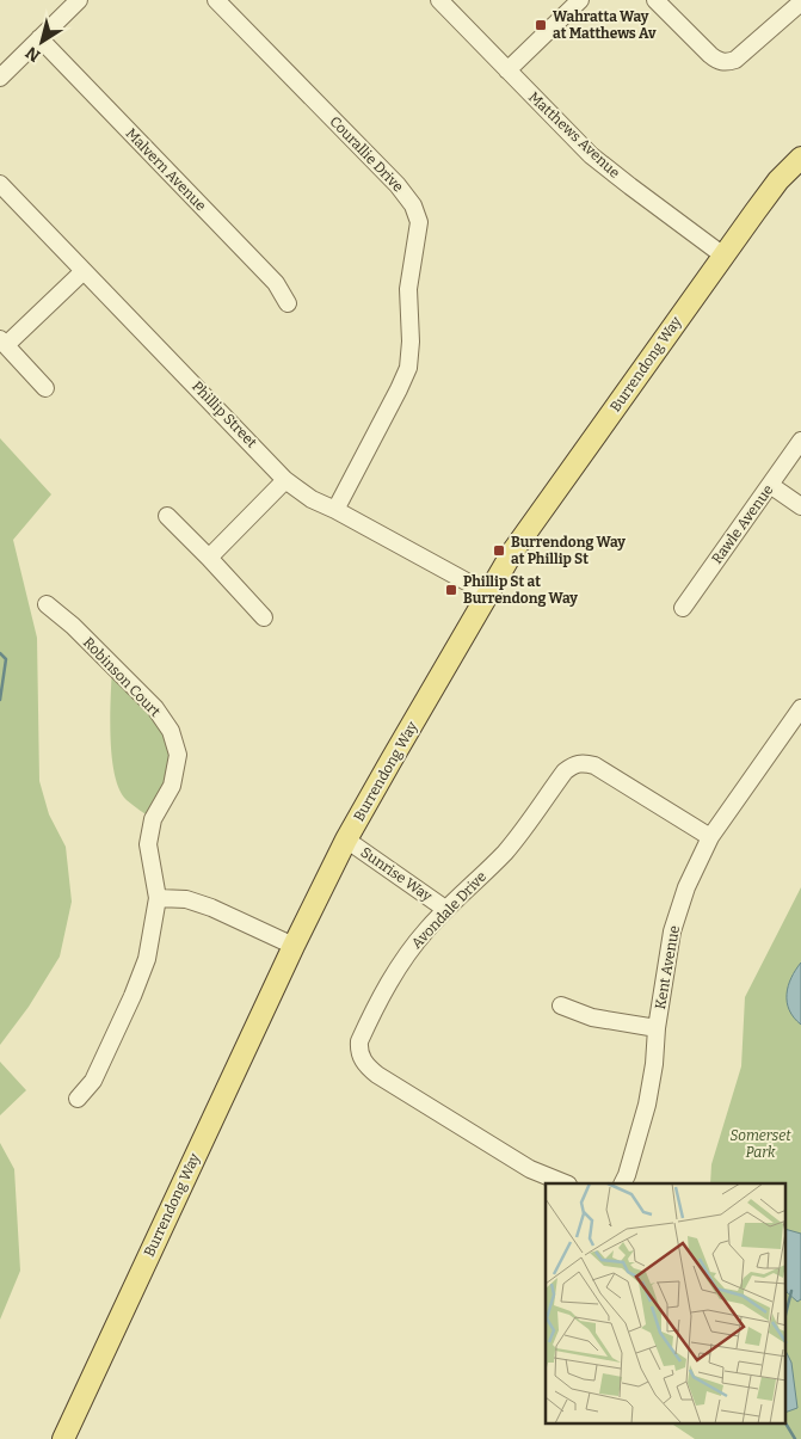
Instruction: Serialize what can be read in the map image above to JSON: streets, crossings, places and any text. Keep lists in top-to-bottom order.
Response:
{
  "streets": {
    "main road": ["Burrendong Way"],
    "street": [
      "Matthews Avenue",
      "Courallie Drive",
      "Malvern Avenue",
      "Phillip Street",
      "Rawle Avenue",
      "Robinson Court",
      "Sunrise Way",
      "Avondale Drive",
      "Kent Avenue"
    ]
  },
  "crossings": [
    ["Matthews Avenue", "Burrendong Way"],
    ["Courallie Drive", "Phillip Street"],
    ["Burrendong Way", "Phillip Street"],
    ["Burrendong Way", "Sunrise Way"],
    ["Sunrise Way", "Avondale Drive"],
    ["Avondale Drive", "Kent Avenue"]
  ],
  "parks": ["Somerset Park"],
  "places": {
    "transit": ["Wahratta Way at Matthews Av", "Burrendong Way at Phillip St", "Phillip St at Burrendong Way"]
  },
  "north": "bottom left"
}
